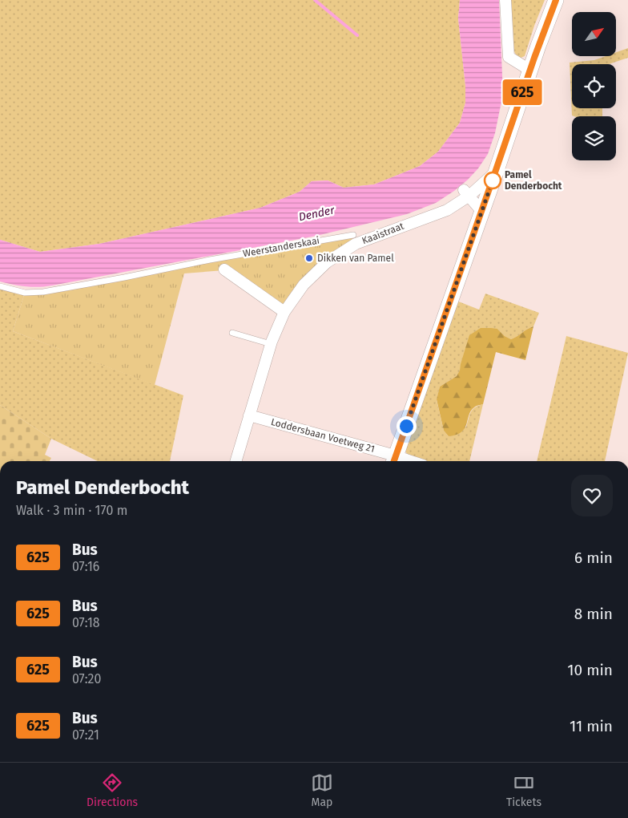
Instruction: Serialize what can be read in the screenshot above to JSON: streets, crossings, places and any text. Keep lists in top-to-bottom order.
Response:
{
  "streets": {
    "street": ["Kaaistraat", "Loddersbaan Voetweg 21"],
    "lane": ["Weerstanderskaai"]
  },
  "crossings": [
    ["Kaaistraat", "Loddersbaan Voetweg 21"]
  ],
  "water": ["Dender"],
  "places": ["Pamel Denderbocht", "Dikken van Pamel"],
  "lines": ["bus line 625"],
  "north": "top right",
  "page": {
    "on_map": "625",
    "heading": ["Pamel Denderbocht", "Walk · 3 min · 170 m"],
    "list": [
      {
        "mark": "625",
        "name": "Bus",
        "note": "07:16",
        "value": "6 min"
      },
      {
        "mark": "625",
        "name": "Bus",
        "note": "07:18",
        "value": "8 min"
      },
      {
        "mark": "625",
        "name": "Bus",
        "note": "07:20",
        "value": "10 min"
      },
      {
        "mark": "625",
        "name": "Bus",
        "note": "07:21",
        "value": "11 min"
      }
    ],
    "tabs": ["Directions", "Map", "Tickets"]
  }
}
